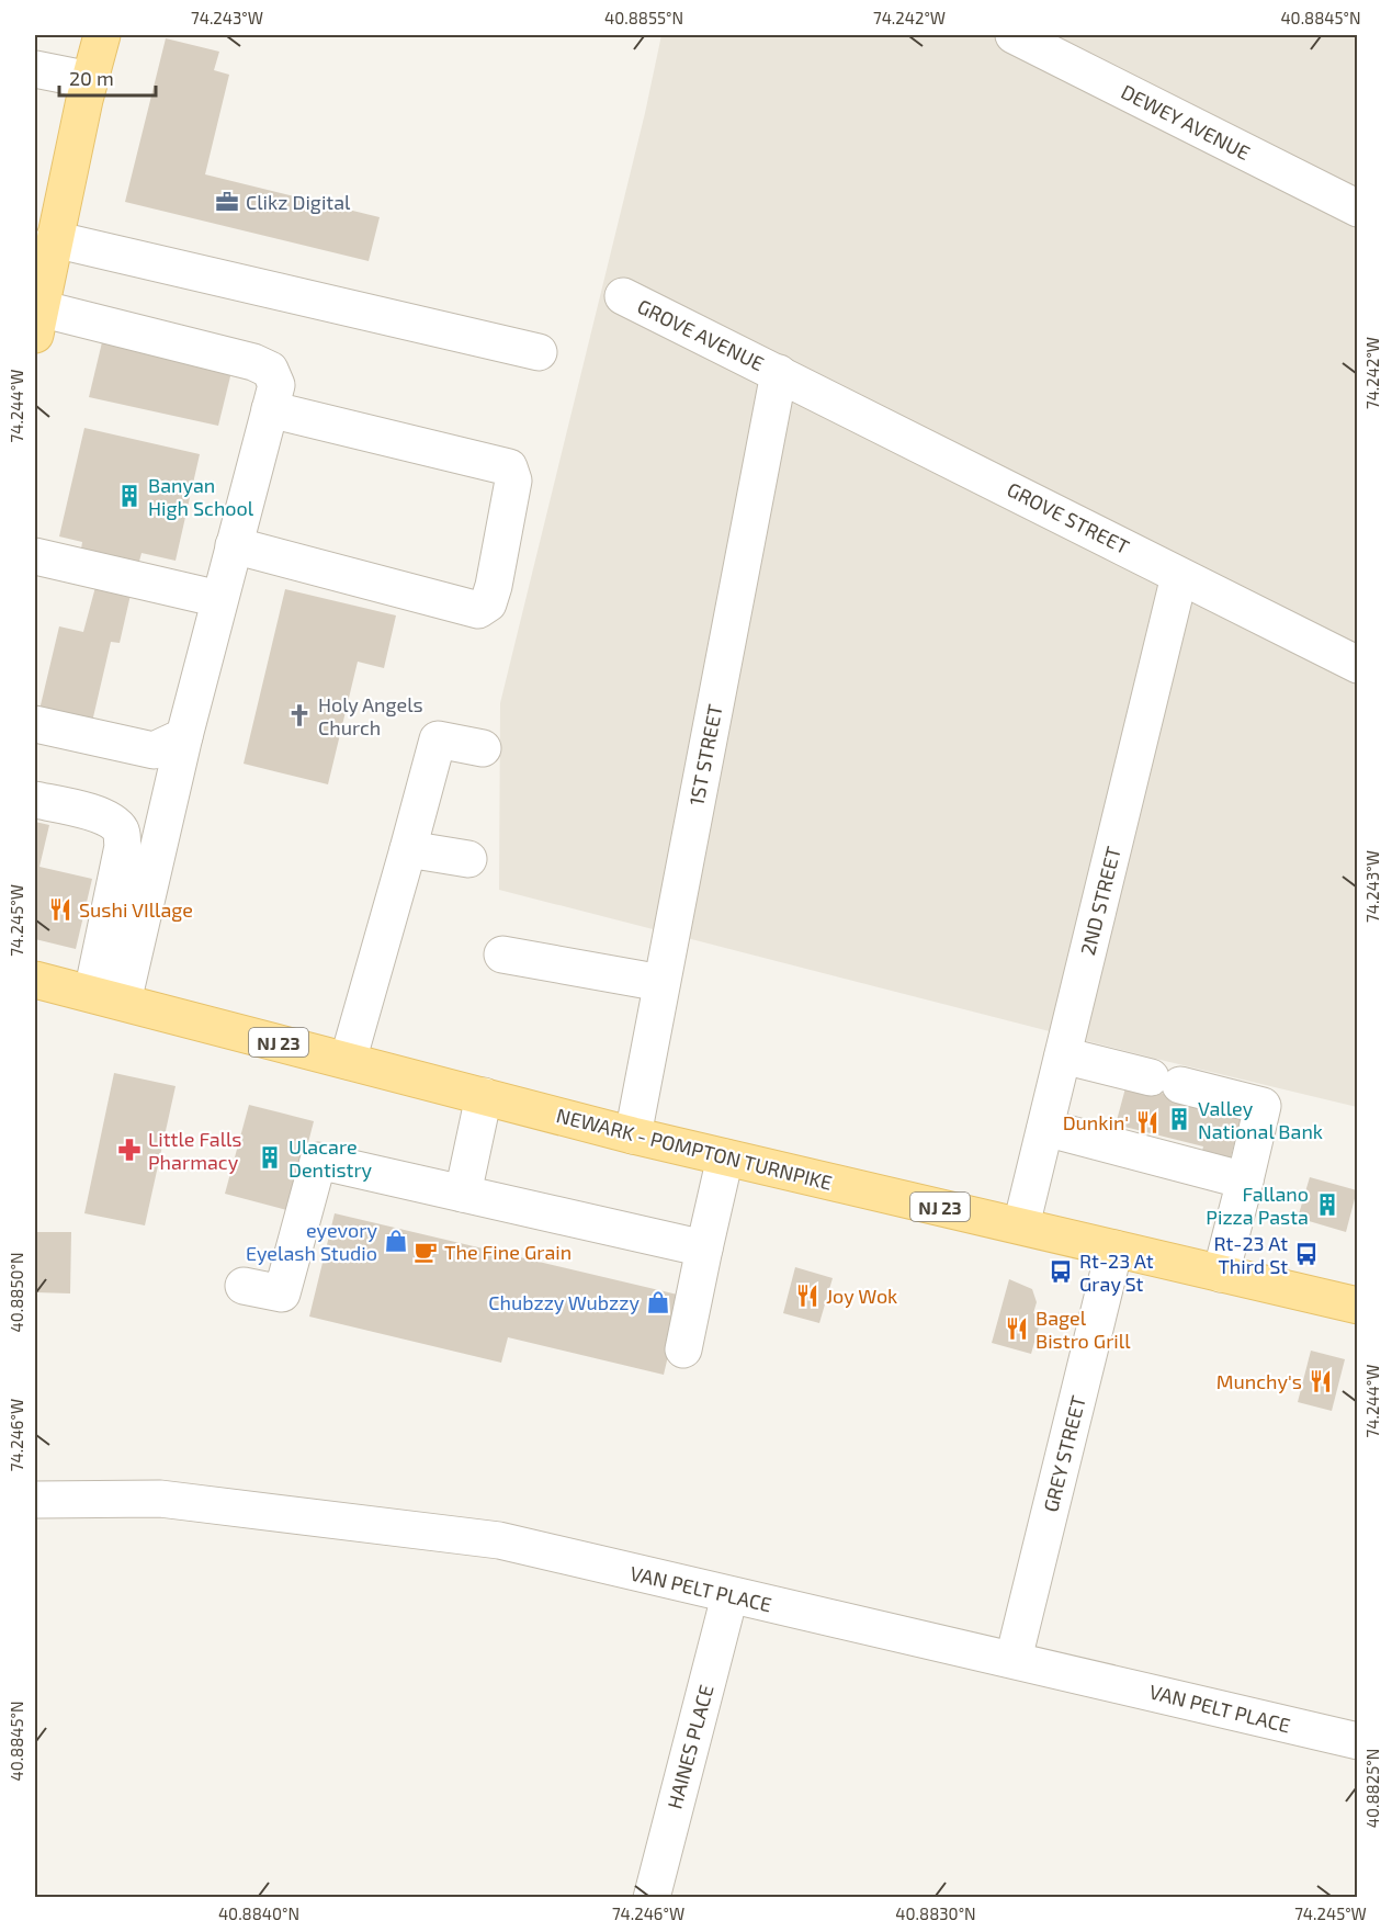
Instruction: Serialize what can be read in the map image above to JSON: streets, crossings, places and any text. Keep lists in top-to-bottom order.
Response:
{
  "streets": {
    "main road": ["NJ 23", "NEWARK - POMPTON TURNPIKE"],
    "street": [
      "DEWEY AVENUE",
      "GROVE AVENUE",
      "GROVE STREET",
      "1ST STREET",
      "2ND STREET",
      "GREY STREET",
      "VAN PELT PLACE",
      "HAINES PLACE"
    ]
  },
  "crossings": [
    ["GROVE AVENUE", "GROVE STREET"],
    ["GROVE AVENUE", "1ST STREET"],
    ["GROVE STREET", "1ST STREET"],
    ["GROVE STREET", "2ND STREET"],
    ["1ST STREET", "NEWARK - POMPTON TURNPIKE"],
    ["2ND STREET", "NEWARK - POMPTON TURNPIKE"],
    ["NEWARK - POMPTON TURNPIKE", "GREY STREET"],
    ["GREY STREET", "VAN PELT PLACE"],
    ["VAN PELT PLACE", "HAINES PLACE"]
  ],
  "places": {
    "office": ["Clikz Digital"],
    "building": [
      "Banyan High School",
      "Valley National Bank",
      "Ulacare Dentistry",
      "Fallano Pizza Pasta"
    ],
    "church": ["Holy Angels Church"],
    "restaurant": [
      "Sushi VIllage",
      "Dunkin'",
      "Joy Wok",
      "Bagel Bistro Grill",
      "Munchy's"
    ],
    "pharmacy": ["Little Falls Pharmacy"],
    "shop": ["eyevory Eyelash Studio", "Chubzzy Wubzzy"],
    "cafe": ["The Fine Grain"],
    "bus stop": ["Rt-23 At Third St", "Rt-23 At Gray St"]
  },
  "scale_bar": "20 m",
  "coordinates": [
    "74.243°W",
    "40.8855°N",
    "74.242°W",
    "40.8845°N",
    "74.244°W",
    "74.245°W",
    "40.8850°N",
    "74.246°W",
    "40.8825°N",
    "40.8840°N",
    "40.8830°N"
  ]
}
